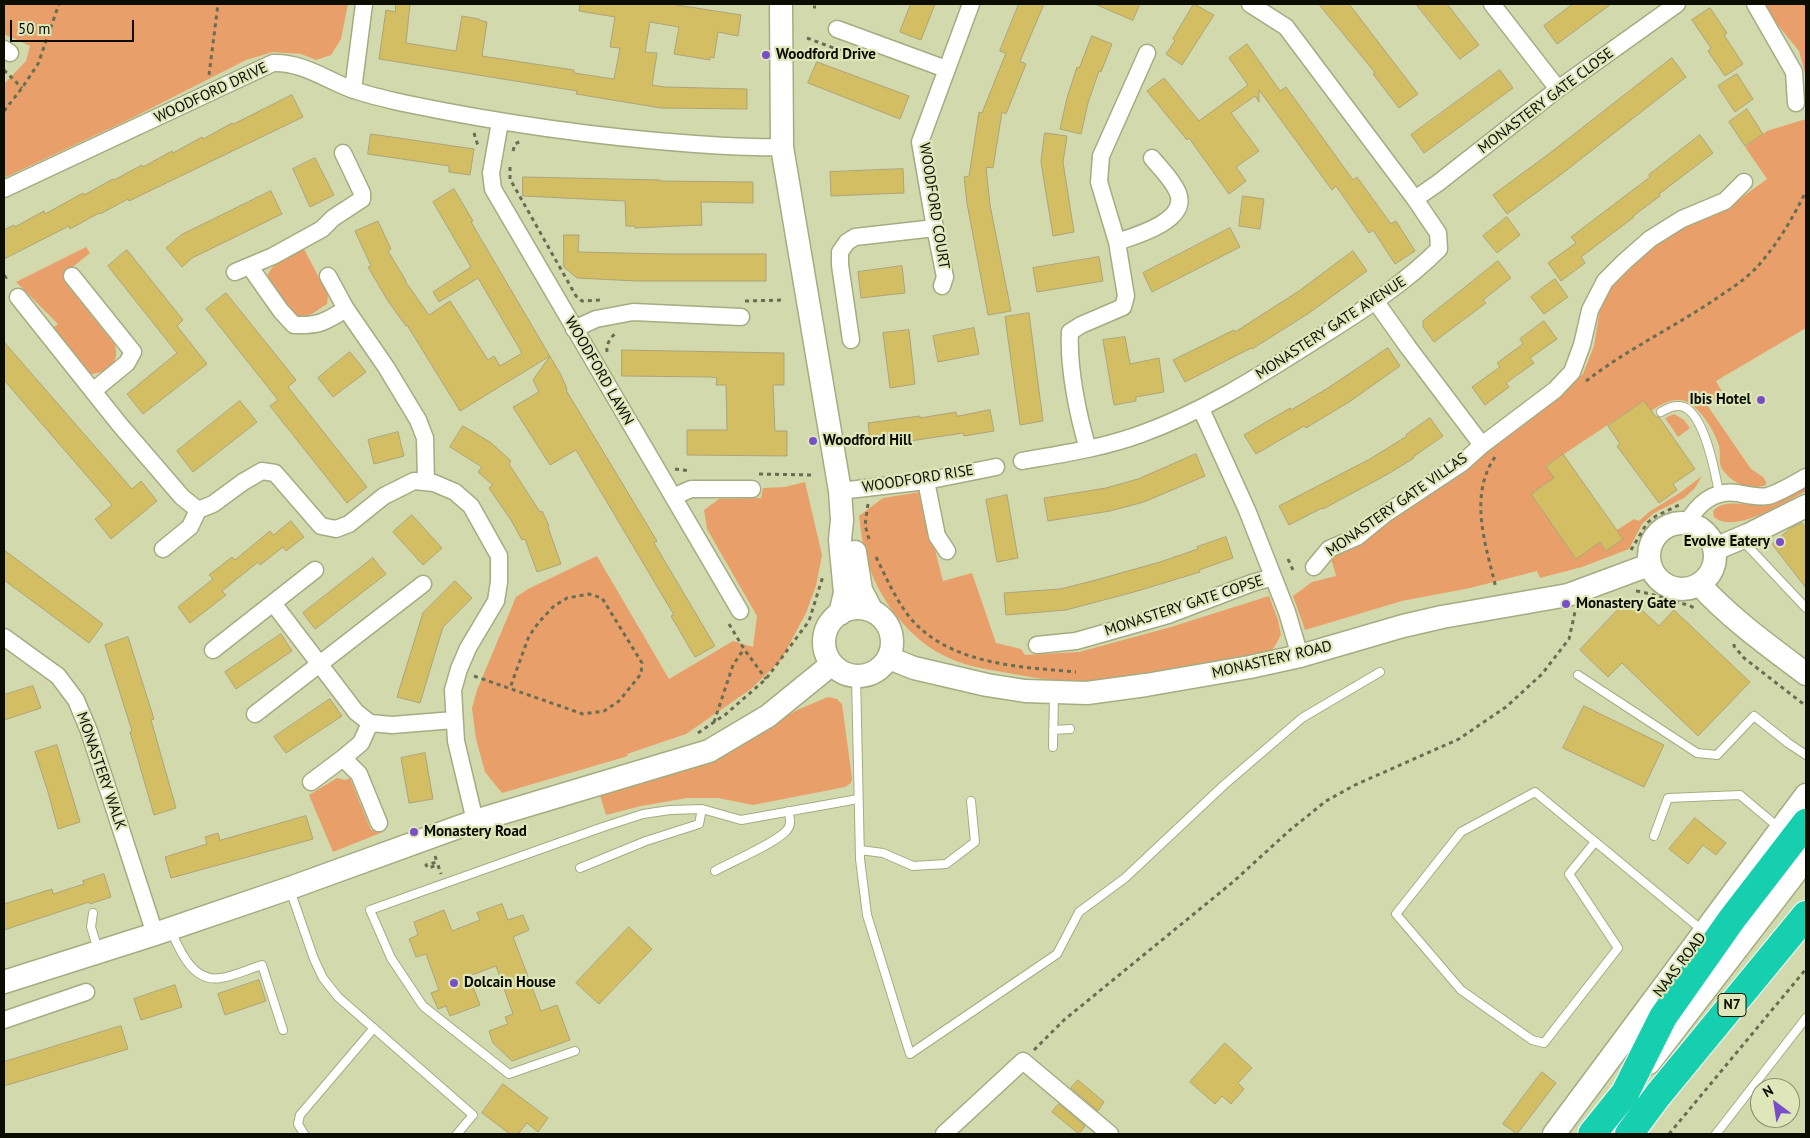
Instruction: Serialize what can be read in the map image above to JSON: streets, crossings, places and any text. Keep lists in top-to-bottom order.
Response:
{
  "streets": {
    "highway": ["N7"],
    "street": [
      "WOODFORD DRIVE",
      "MONASTERY GATE CLOSE",
      "WOODFORD COURT",
      "MONASTERY GATE AVENUE",
      "WOODFORD LAWN",
      "WOODFORD RISE",
      "MONASTERY GATE VILLAS",
      "MONASTERY GATE COPSE",
      "MONASTERY ROAD",
      "MONASTERY WALK",
      "NAAS ROAD"
    ]
  },
  "crossings": [
    ["WOODFORD DRIVE", "WOODFORD LAWN"],
    ["MONASTERY GATE CLOSE", "MONASTERY GATE AVENUE"],
    ["MONASTERY GATE AVENUE", "MONASTERY GATE VILLAS"]
  ],
  "places": [
    "Woodford Drive",
    "Ibis Hotel",
    "Woodford Hill",
    "Evolve Eatery",
    "Monastery Gate",
    "Monastery Road",
    "Dolcain House"
  ],
  "scale_bar": "50 m",
  "north": "top left"
}
